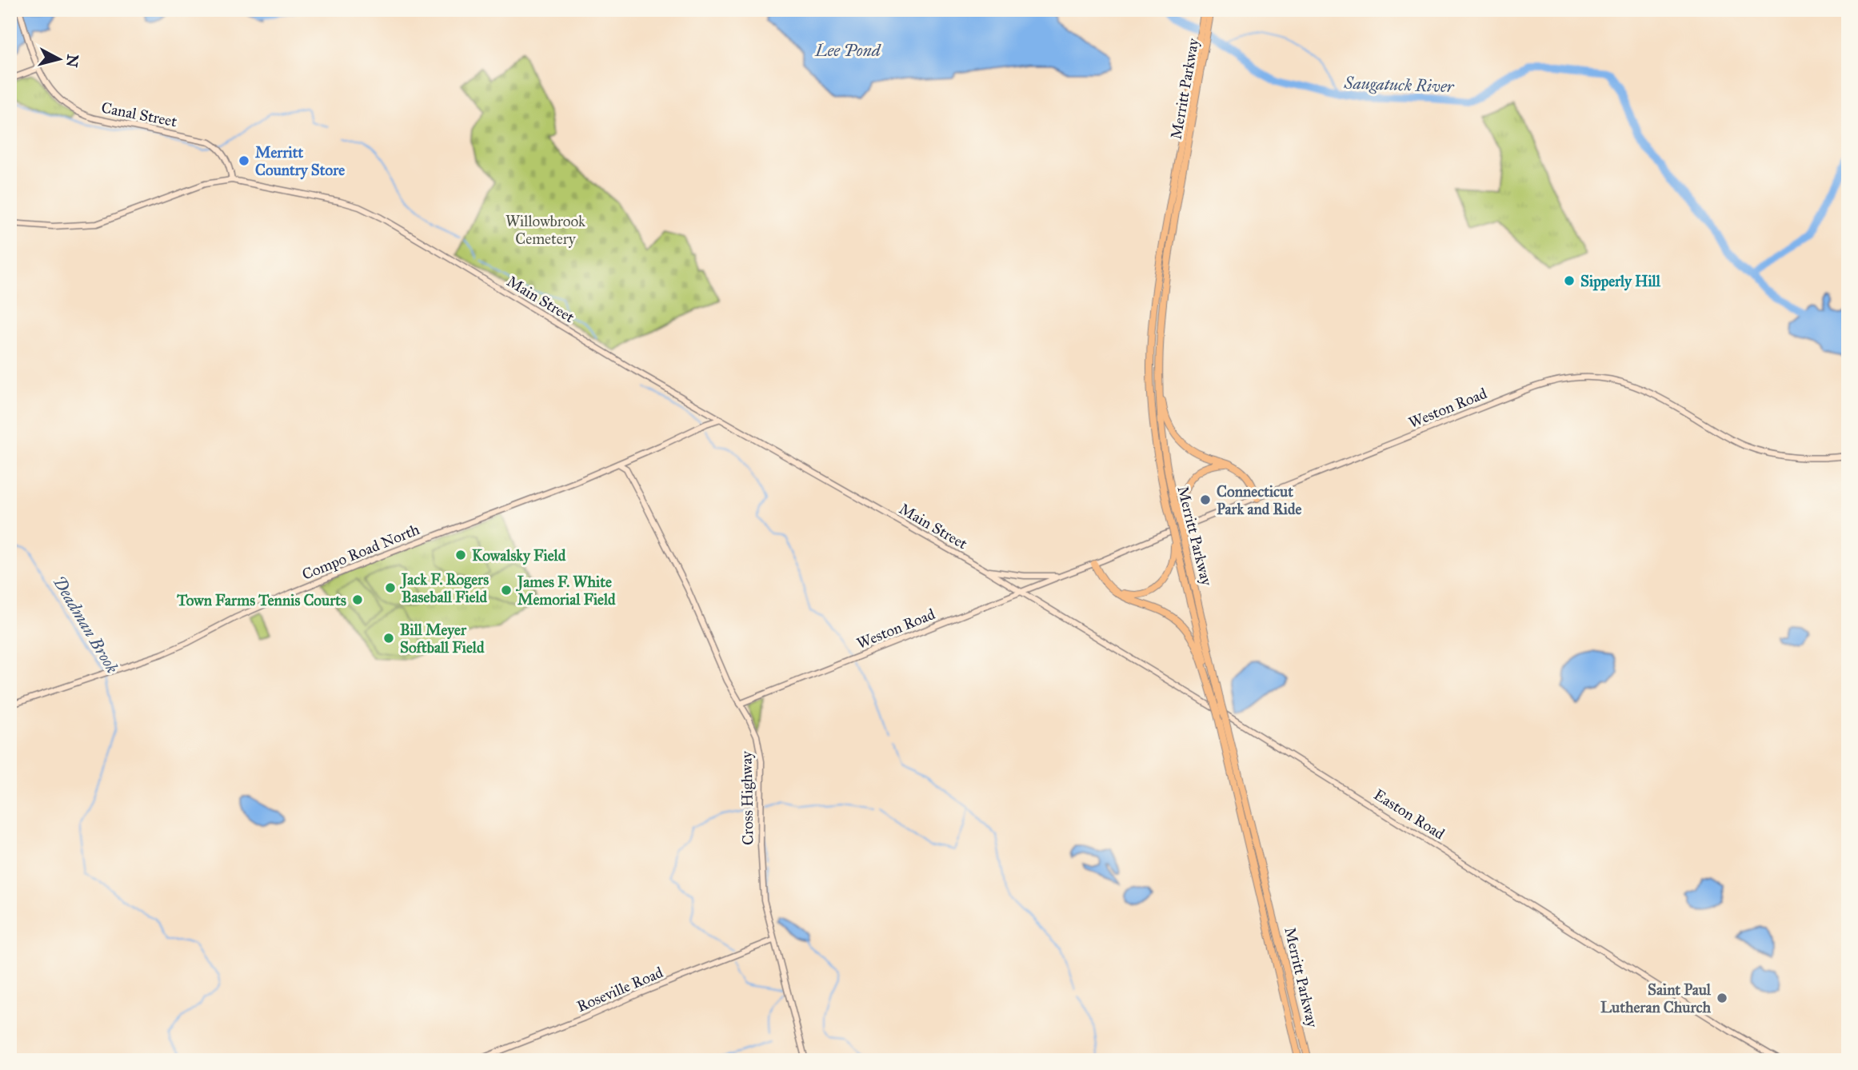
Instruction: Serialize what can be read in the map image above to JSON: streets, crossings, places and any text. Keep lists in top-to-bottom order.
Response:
{
  "streets": {
    "highway": ["Merritt Parkway"],
    "main road": [
      "Canal Street",
      "Main Street",
      "Weston Road",
      "Compo Road North",
      "Cross Highway",
      "Easton Road",
      "Roseville Road"
    ]
  },
  "crossings": [
    ["Canal Street", "Main Street"],
    ["Main Street", "Weston Road"],
    ["Main Street", "Compo Road North"],
    ["Main Street", "Easton Road"],
    ["Weston Road", "Cross Highway"],
    ["Weston Road", "Easton Road"],
    ["Compo Road North", "Cross Highway"],
    ["Cross Highway", "Roseville Road"]
  ],
  "water": ["Lee Pond", "Saugatuck River", "Deadman Brook"],
  "parks": ["Willowbrook Cemetery"],
  "places": [
    "Merritt Country Store",
    "Sipperly Hill",
    "Connecticut Park and Ride",
    "Kowalsky Field",
    "Jack F. Rogers Baseball Field",
    "James F. White Memorial Field",
    "Town Farms Tennis Courts",
    "Bill Meyer Softball Field",
    "Saint Paul Lutheran Church"
  ],
  "north": "right"
}
